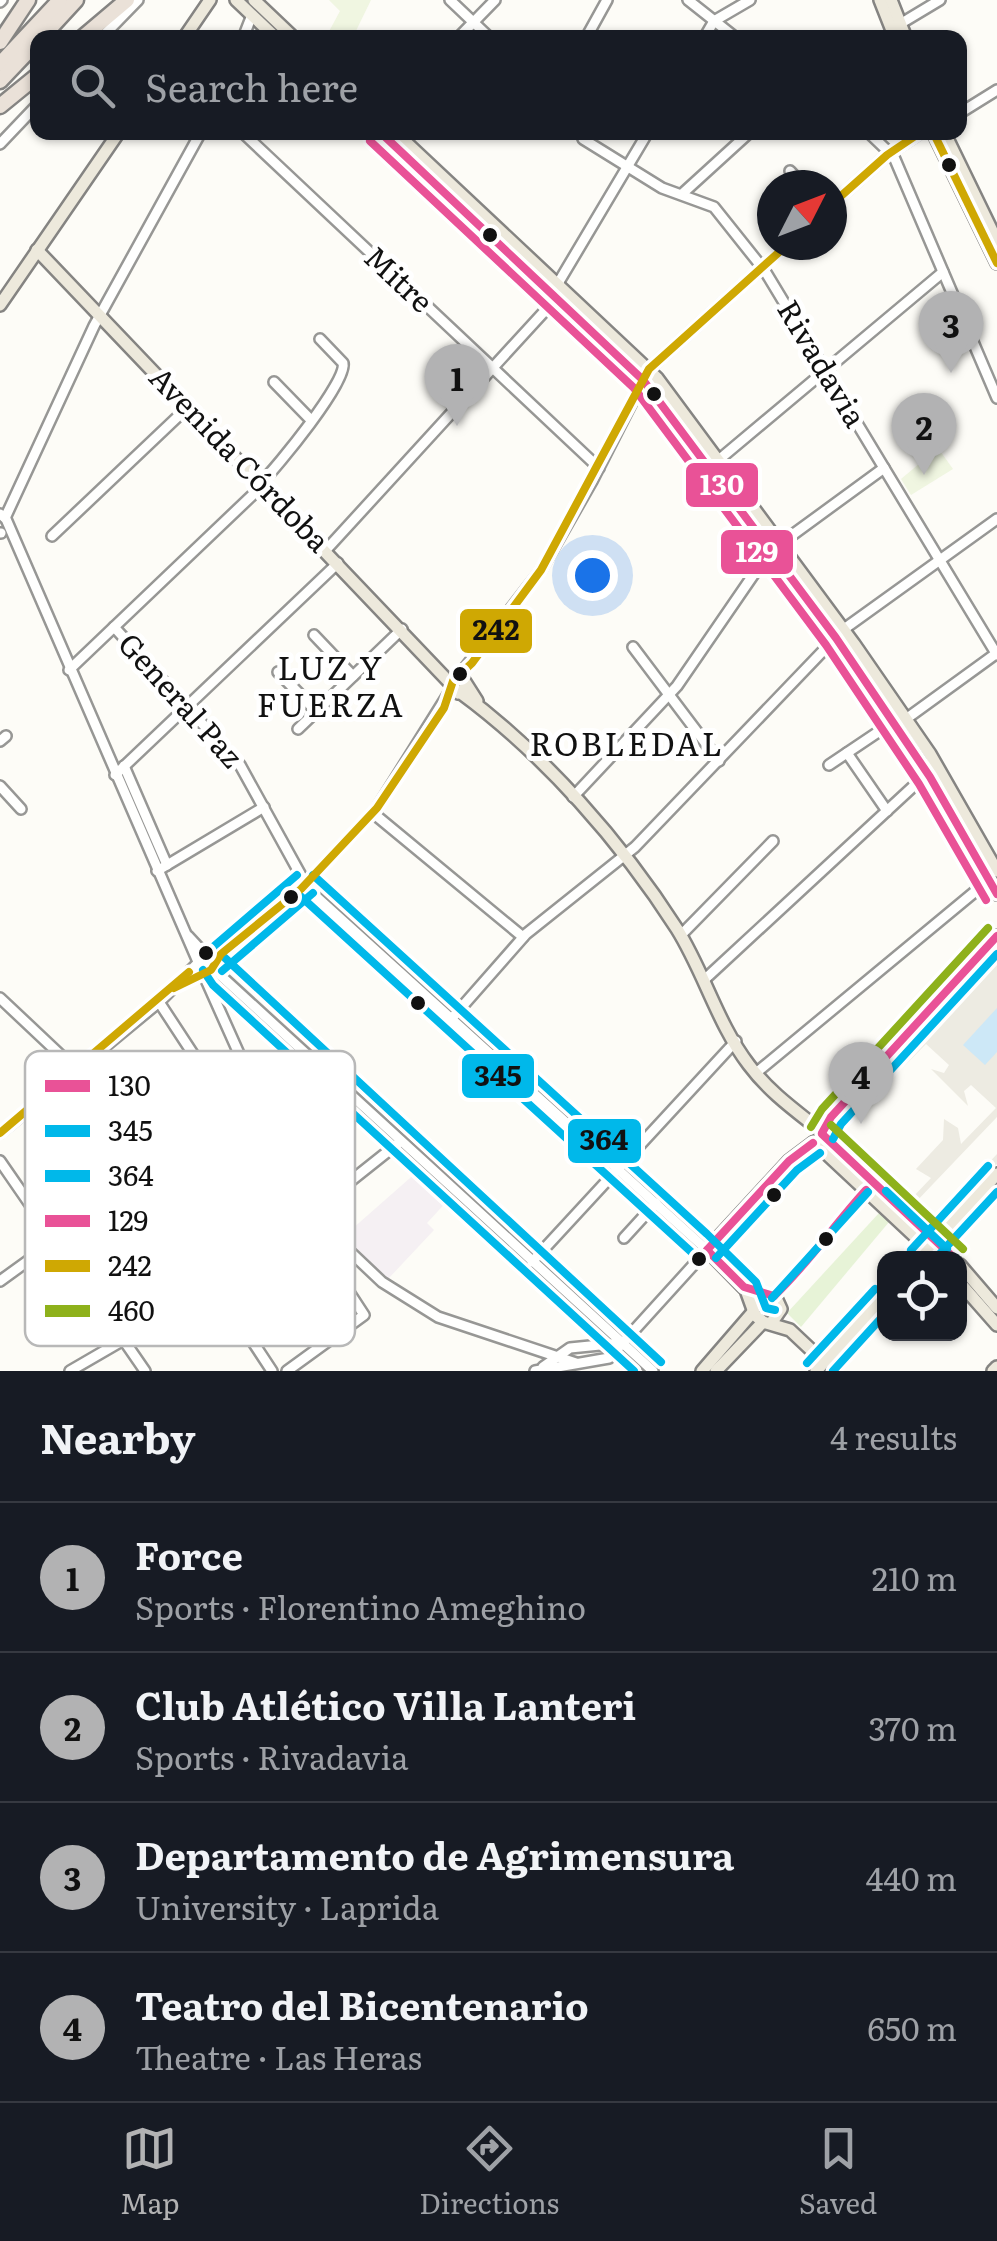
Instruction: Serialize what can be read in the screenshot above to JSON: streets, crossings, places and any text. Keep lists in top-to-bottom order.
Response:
{
  "streets": {
    "main road": ["Avenida Córdoba", "General Paz"],
    "street": ["Mitre", "Rivadavia"]
  },
  "districts": ["LUZ Y FUERZA", "ROBLEDAL"],
  "lines": [
    "transit line 130",
    "transit line 242",
    "transit line 129",
    "transit line 364",
    "transit line 345",
    "transit line 460"
  ],
  "legend": [
    "130",
    "345",
    "364",
    "129",
    "242",
    "460"
  ],
  "north": "top right",
  "page": {
    "search": "Search here",
    "pins": [
      "3",
      "1",
      "2",
      "4"
    ],
    "heading": ["Nearby", "4 results"],
    "list": [
      {
        "mark": "1",
        "name": "Force",
        "note": "Sports · Florentino Ameghino",
        "value": "210 m"
      },
      {
        "mark": "2",
        "name": "Club Atlético Villa Lanteri",
        "note": "Sports · Rivadavia",
        "value": "370 m"
      },
      {
        "mark": "3",
        "name": "Departamento de Agrimensura",
        "note": "University · Laprida",
        "value": "440 m"
      },
      {
        "mark": "4",
        "name": "Teatro del Bicentenario",
        "note": "Theatre · Las Heras",
        "value": "650 m"
      }
    ],
    "nav": ["Map", "Directions", "Saved"]
  }
}
